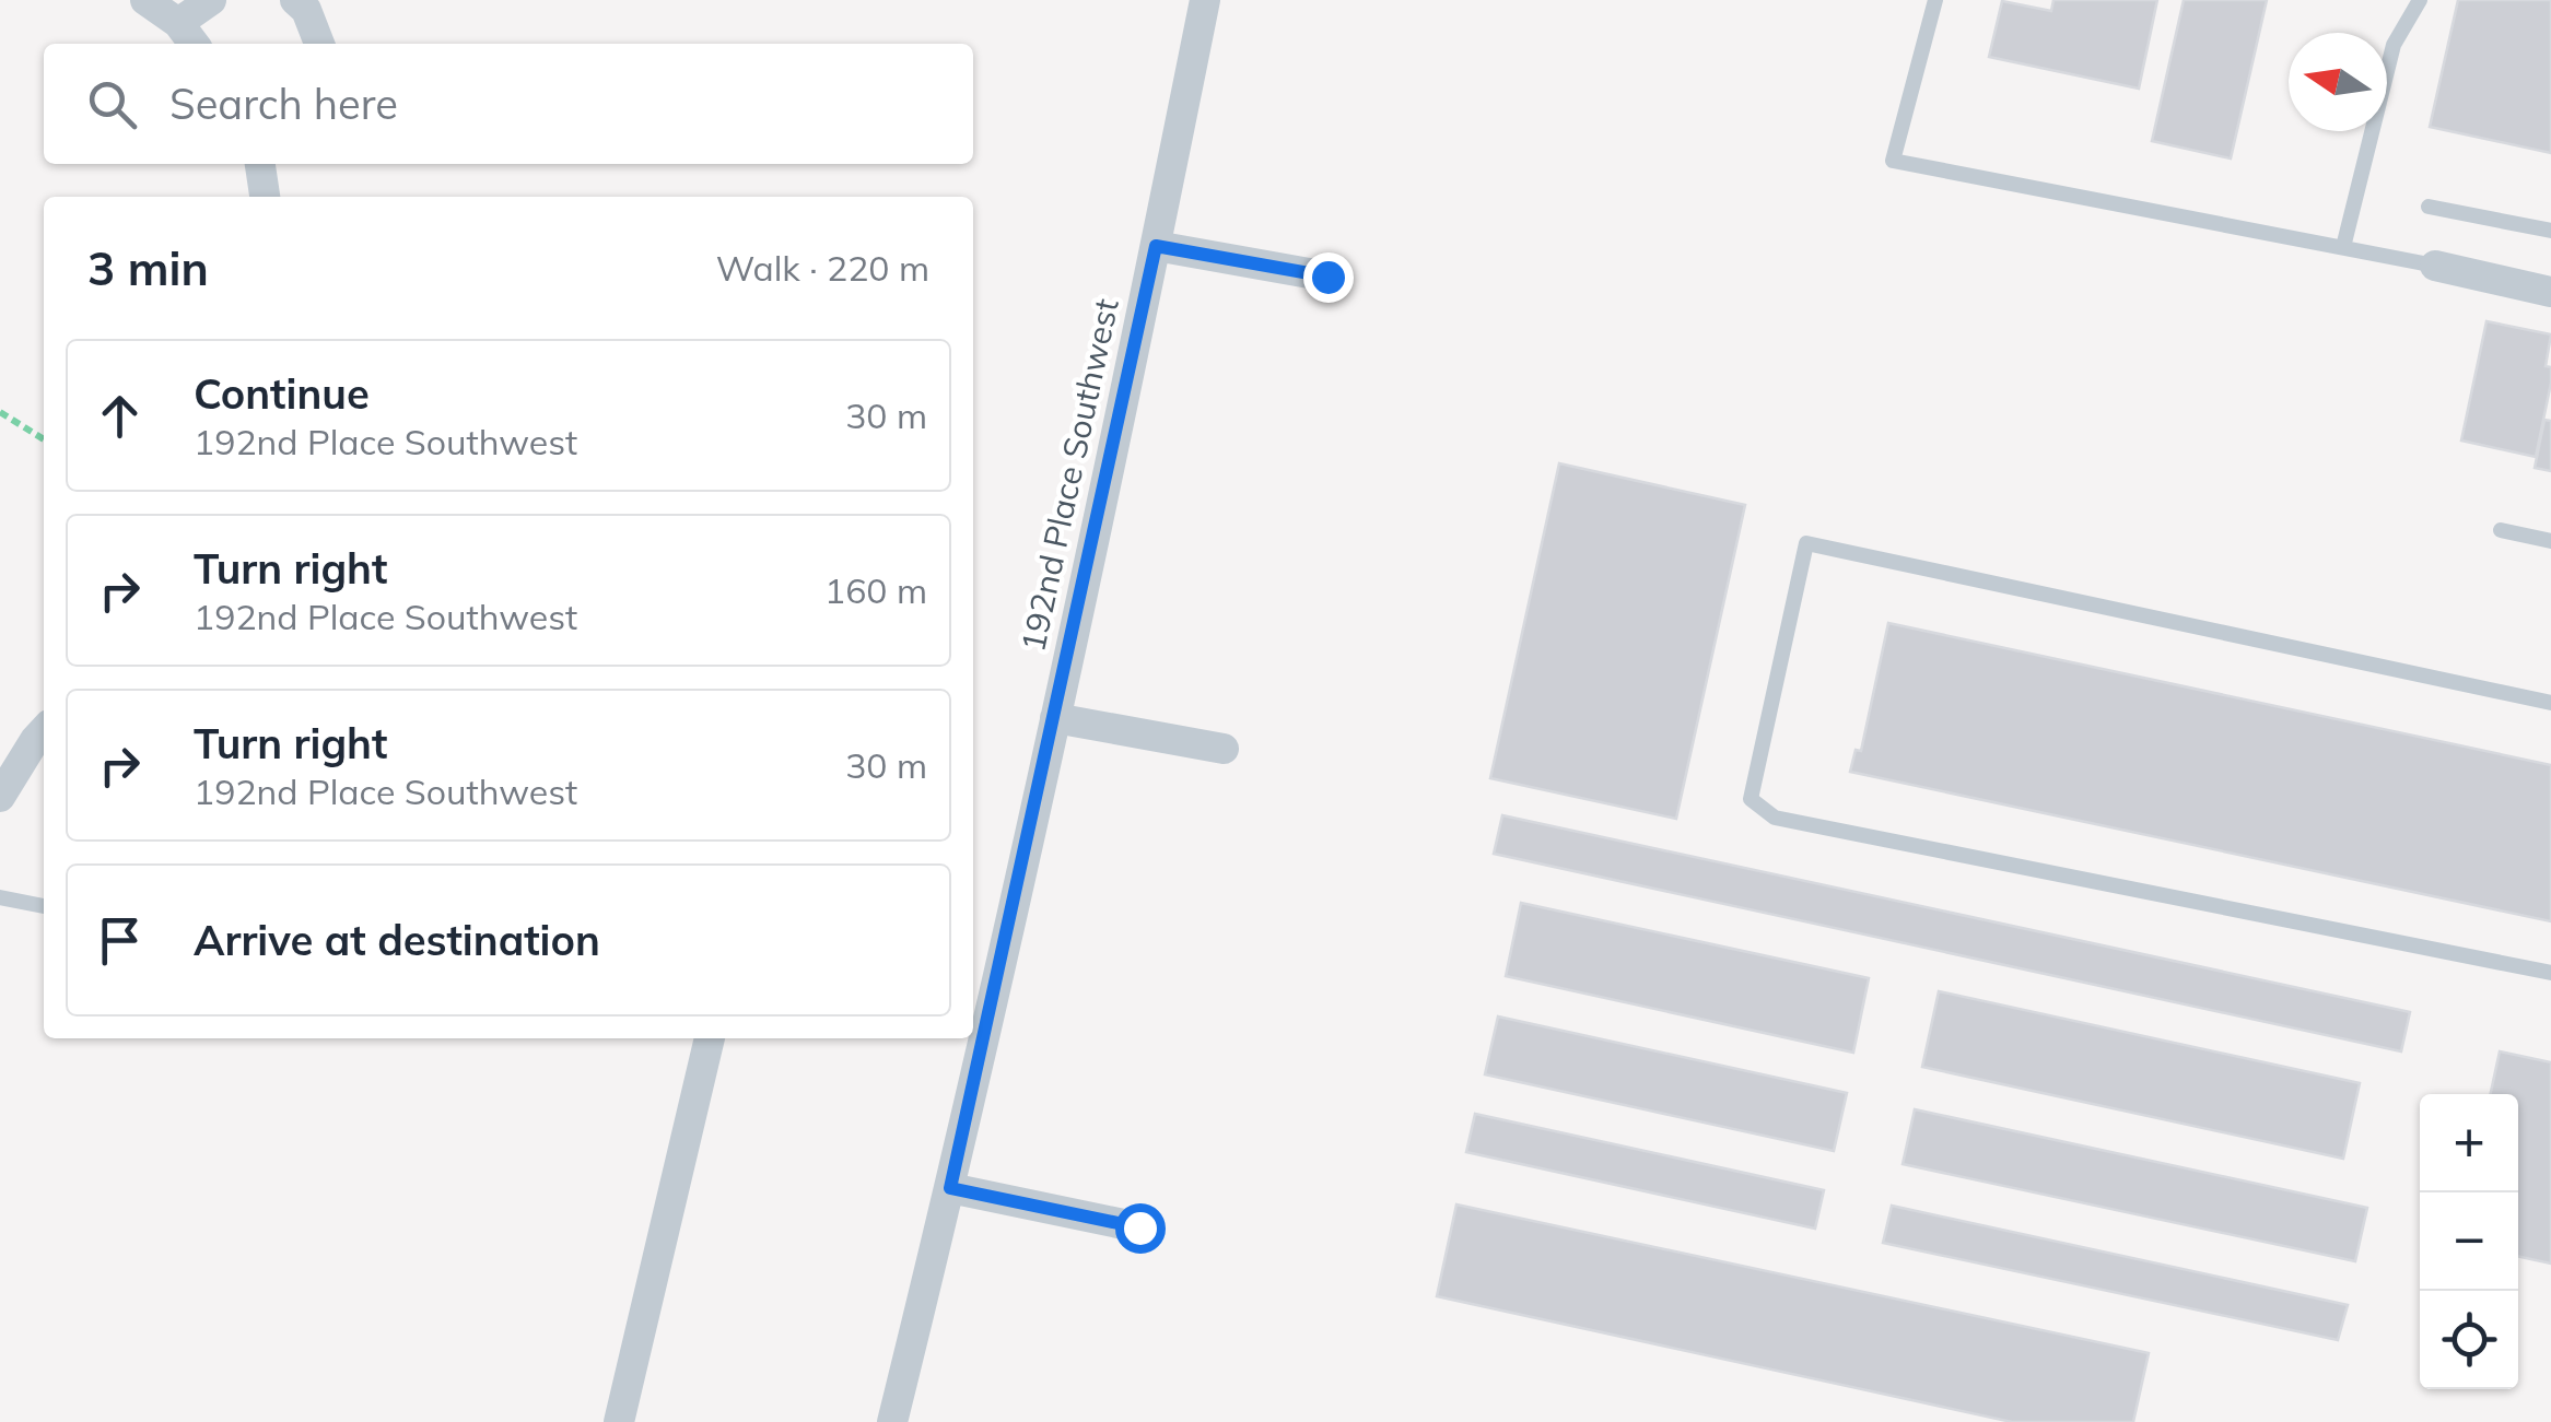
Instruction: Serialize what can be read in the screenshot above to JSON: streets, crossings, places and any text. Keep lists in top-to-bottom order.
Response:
{
  "streets": {
    "street": ["192nd Place Southwest"]
  },
  "north": "left",
  "page": {
    "search": "Search here",
    "heading": ["3 min", "Walk · 220 m"],
    "list": [
      ["Continue", "192nd Place Southwest", "30 m"],
      ["Turn right", "192nd Place Southwest", "160 m"],
      ["Turn right", "192nd Place Southwest", "30 m"],
      "Arrive at destination"
    ],
    "map_buttons": ["+", "−"]
  }
}
